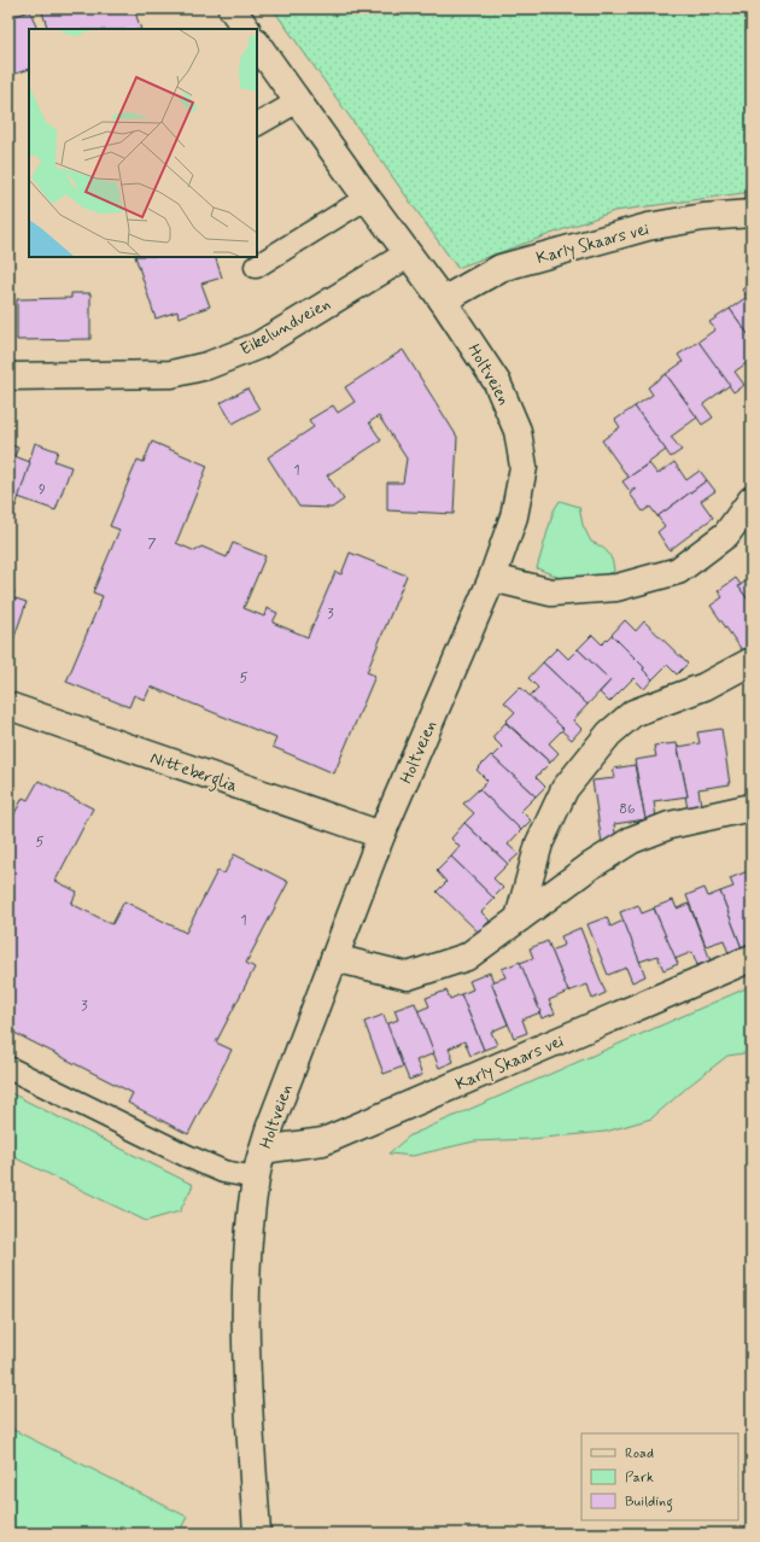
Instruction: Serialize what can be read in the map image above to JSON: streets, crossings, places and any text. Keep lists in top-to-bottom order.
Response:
{
  "streets": {
    "street": [
      "Karly Skaars vei",
      "Eikelundveien",
      "Holtveien",
      "Nitteberglia"
    ]
  },
  "crossings": [
    ["Karly Skaars vei", "Holtveien"],
    ["Eikelundveien", "Holtveien"],
    ["Holtveien", "Nitteberglia"]
  ],
  "house_numbers": [
    "1",
    "9",
    "7",
    "3",
    "5",
    "86",
    "5",
    "1",
    "3"
  ],
  "legend": ["Road", "Park", "Building"]
}
